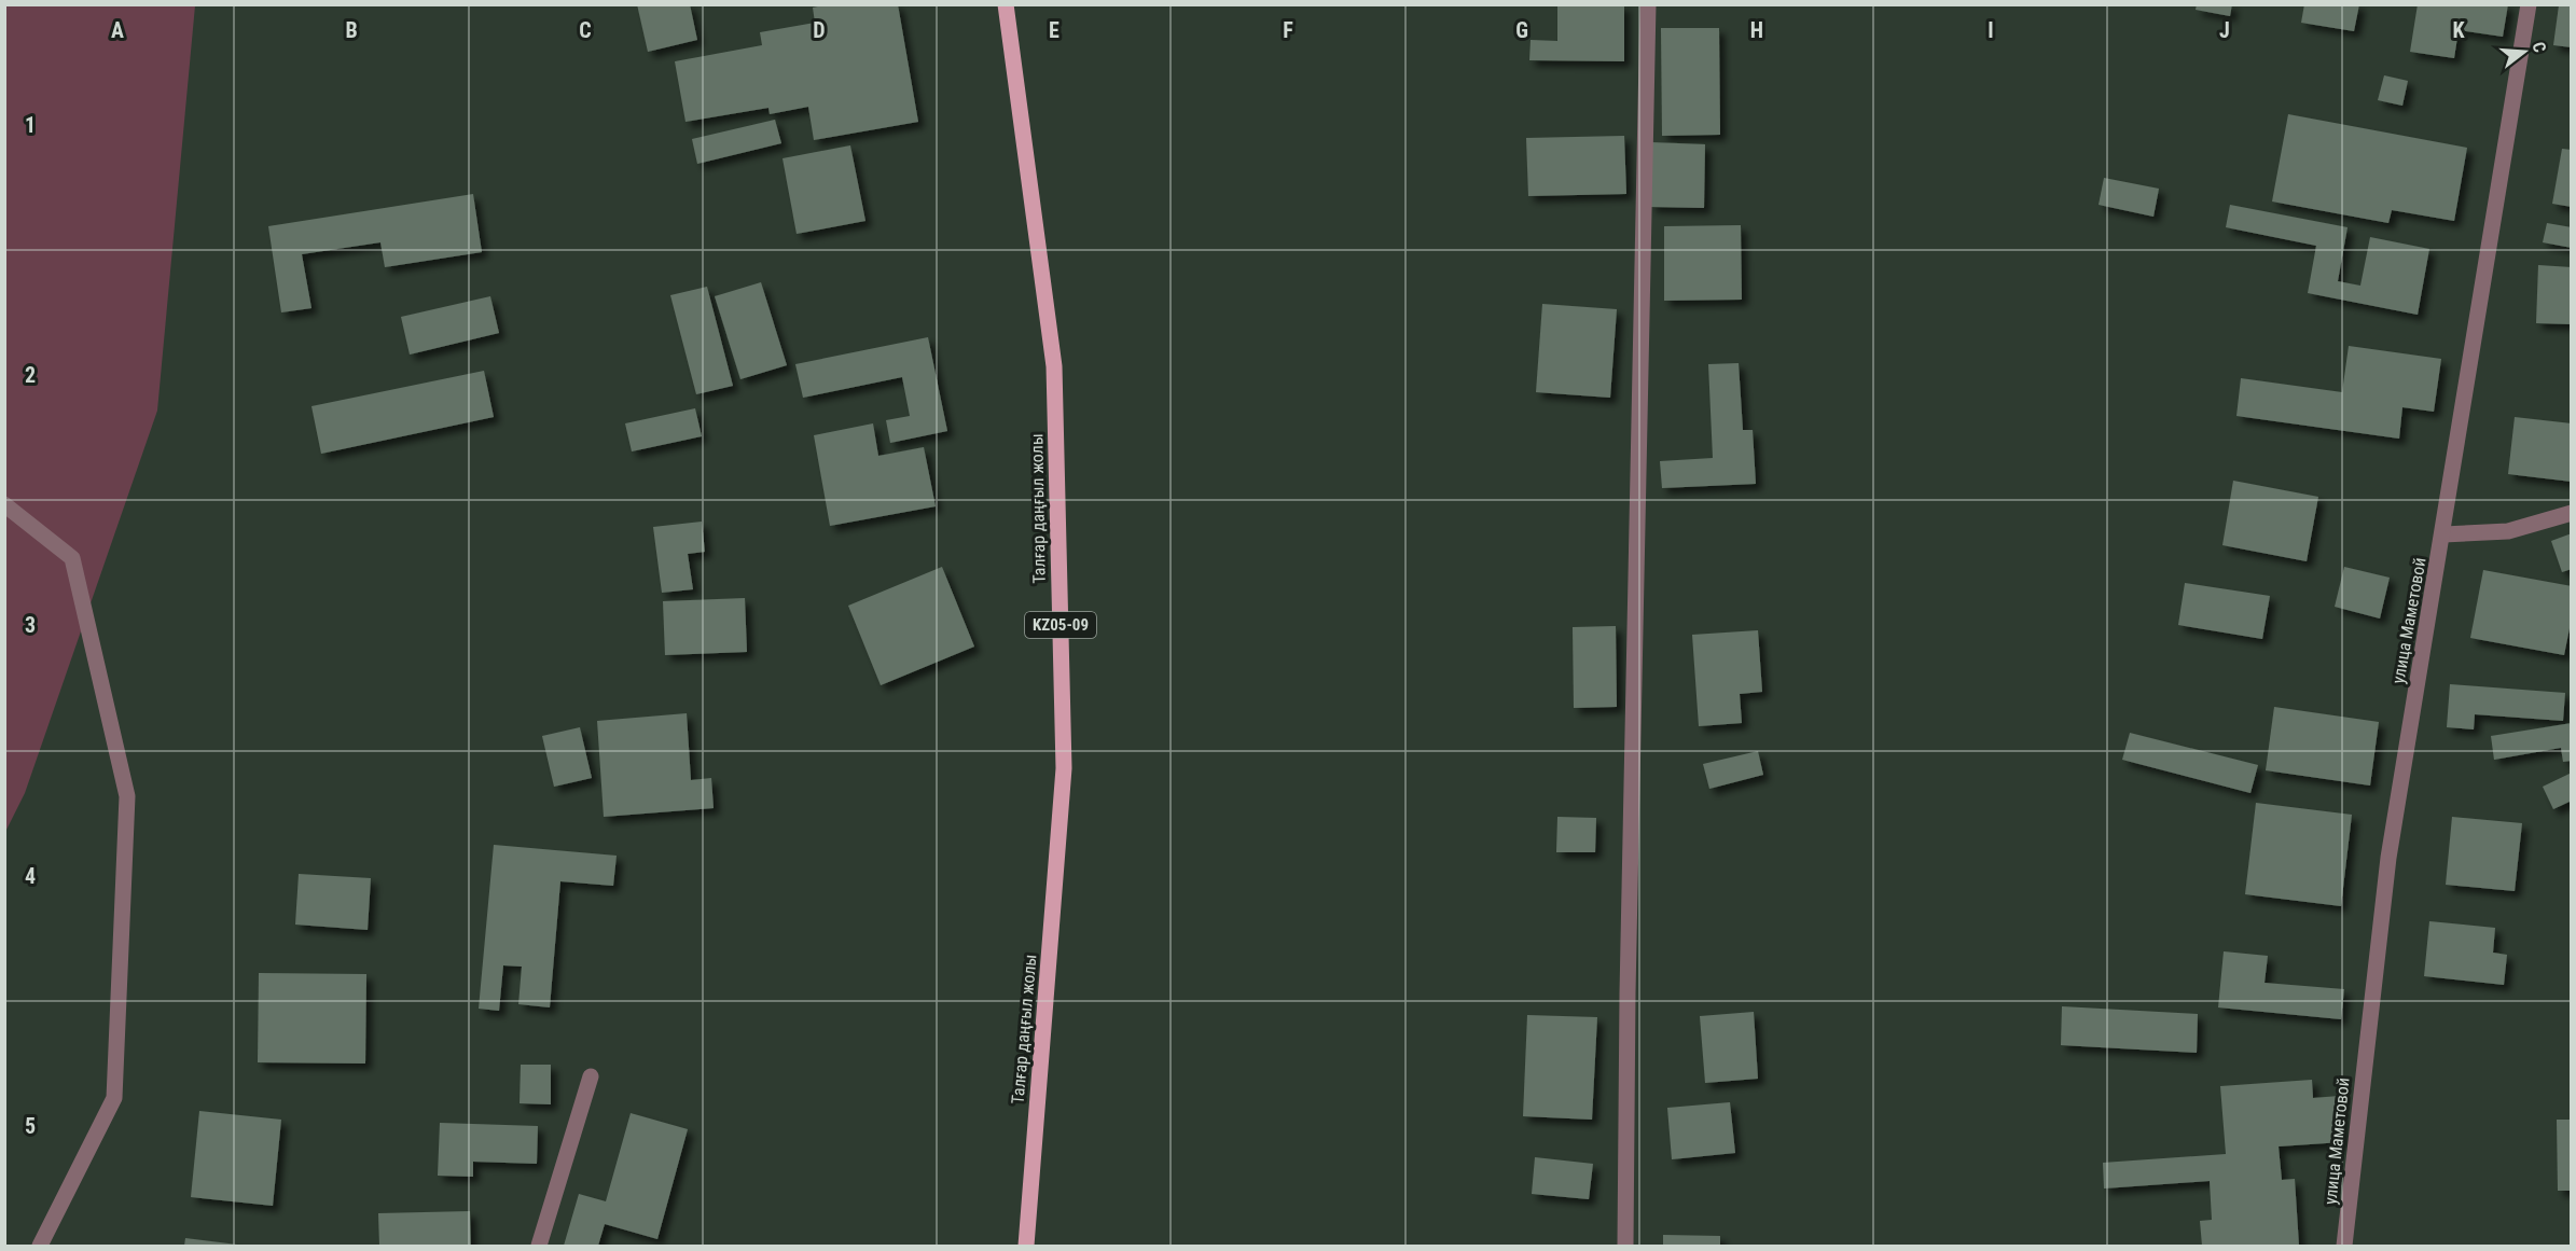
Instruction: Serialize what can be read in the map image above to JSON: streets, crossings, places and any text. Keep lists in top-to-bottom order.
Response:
{
  "streets": {
    "main road": ["Талғар даңғыл жолы", "KZ05-09"],
    "street": ["улица Маметовой"]
  },
  "north": "right",
  "grid": {
    "columns": [
      "A",
      "B",
      "C",
      "D",
      "E",
      "F",
      "G",
      "H",
      "I",
      "J",
      "K"
    ],
    "rows": [
      "1",
      "2",
      "3",
      "4",
      "5"
    ]
  }
}
